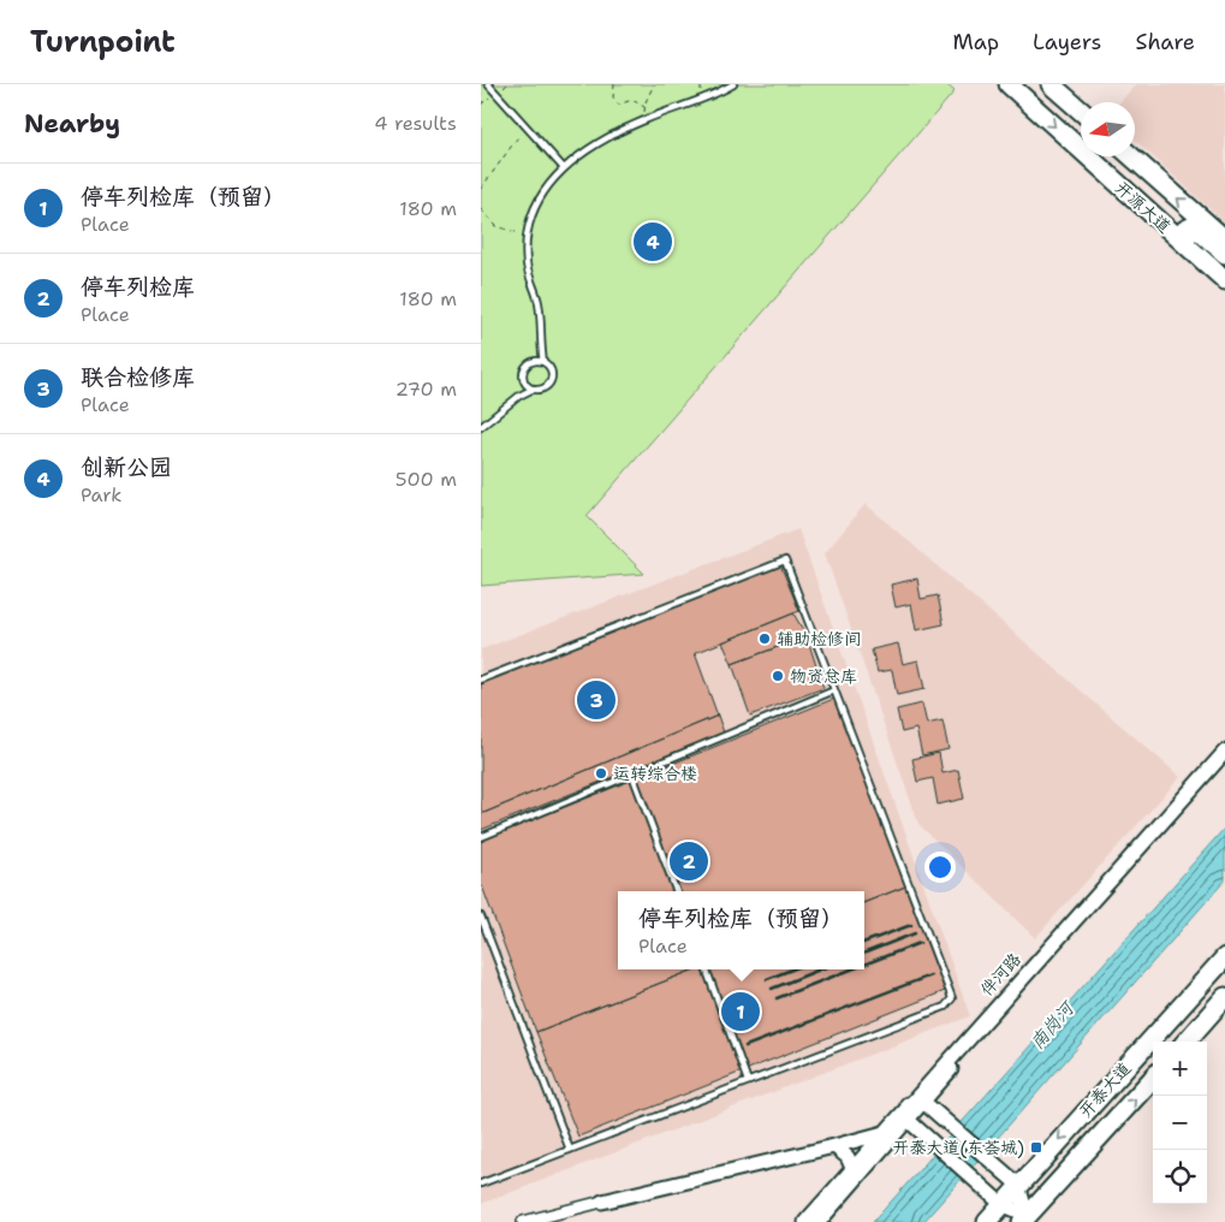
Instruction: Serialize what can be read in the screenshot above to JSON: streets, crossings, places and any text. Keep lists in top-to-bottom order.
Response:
{
  "streets": {
    "main road": ["开源大道", "开泰大道"],
    "street": ["伴河路"]
  },
  "water": ["南岗河"],
  "places": {
    "other": ["辅助检修间", "物资总库", "运转综合楼"],
    "transit": ["开泰大道(东荟城)"]
  },
  "north": "left",
  "page": {
    "header": "Turnpoint",
    "nav": ["Map", "Layers", "Share"],
    "heading": ["Nearby", "4 results"],
    "list": [
      {
        "mark": "1",
        "name": "停车列检库（预留）",
        "note": "Place",
        "value": "180 m"
      },
      {
        "mark": "2",
        "name": "停车列检库",
        "note": "Place",
        "value": "180 m"
      },
      {
        "mark": "3",
        "name": "联合检修库",
        "note": "Place",
        "value": "270 m"
      },
      {
        "mark": "4",
        "name": "创新公园",
        "note": "Park",
        "value": "500 m"
      }
    ],
    "pins": [
      "4",
      "3",
      "2",
      "1"
    ],
    "popup": ["停车列检库（预留）", "Place"],
    "map_buttons": ["+", "−"]
  }
}
